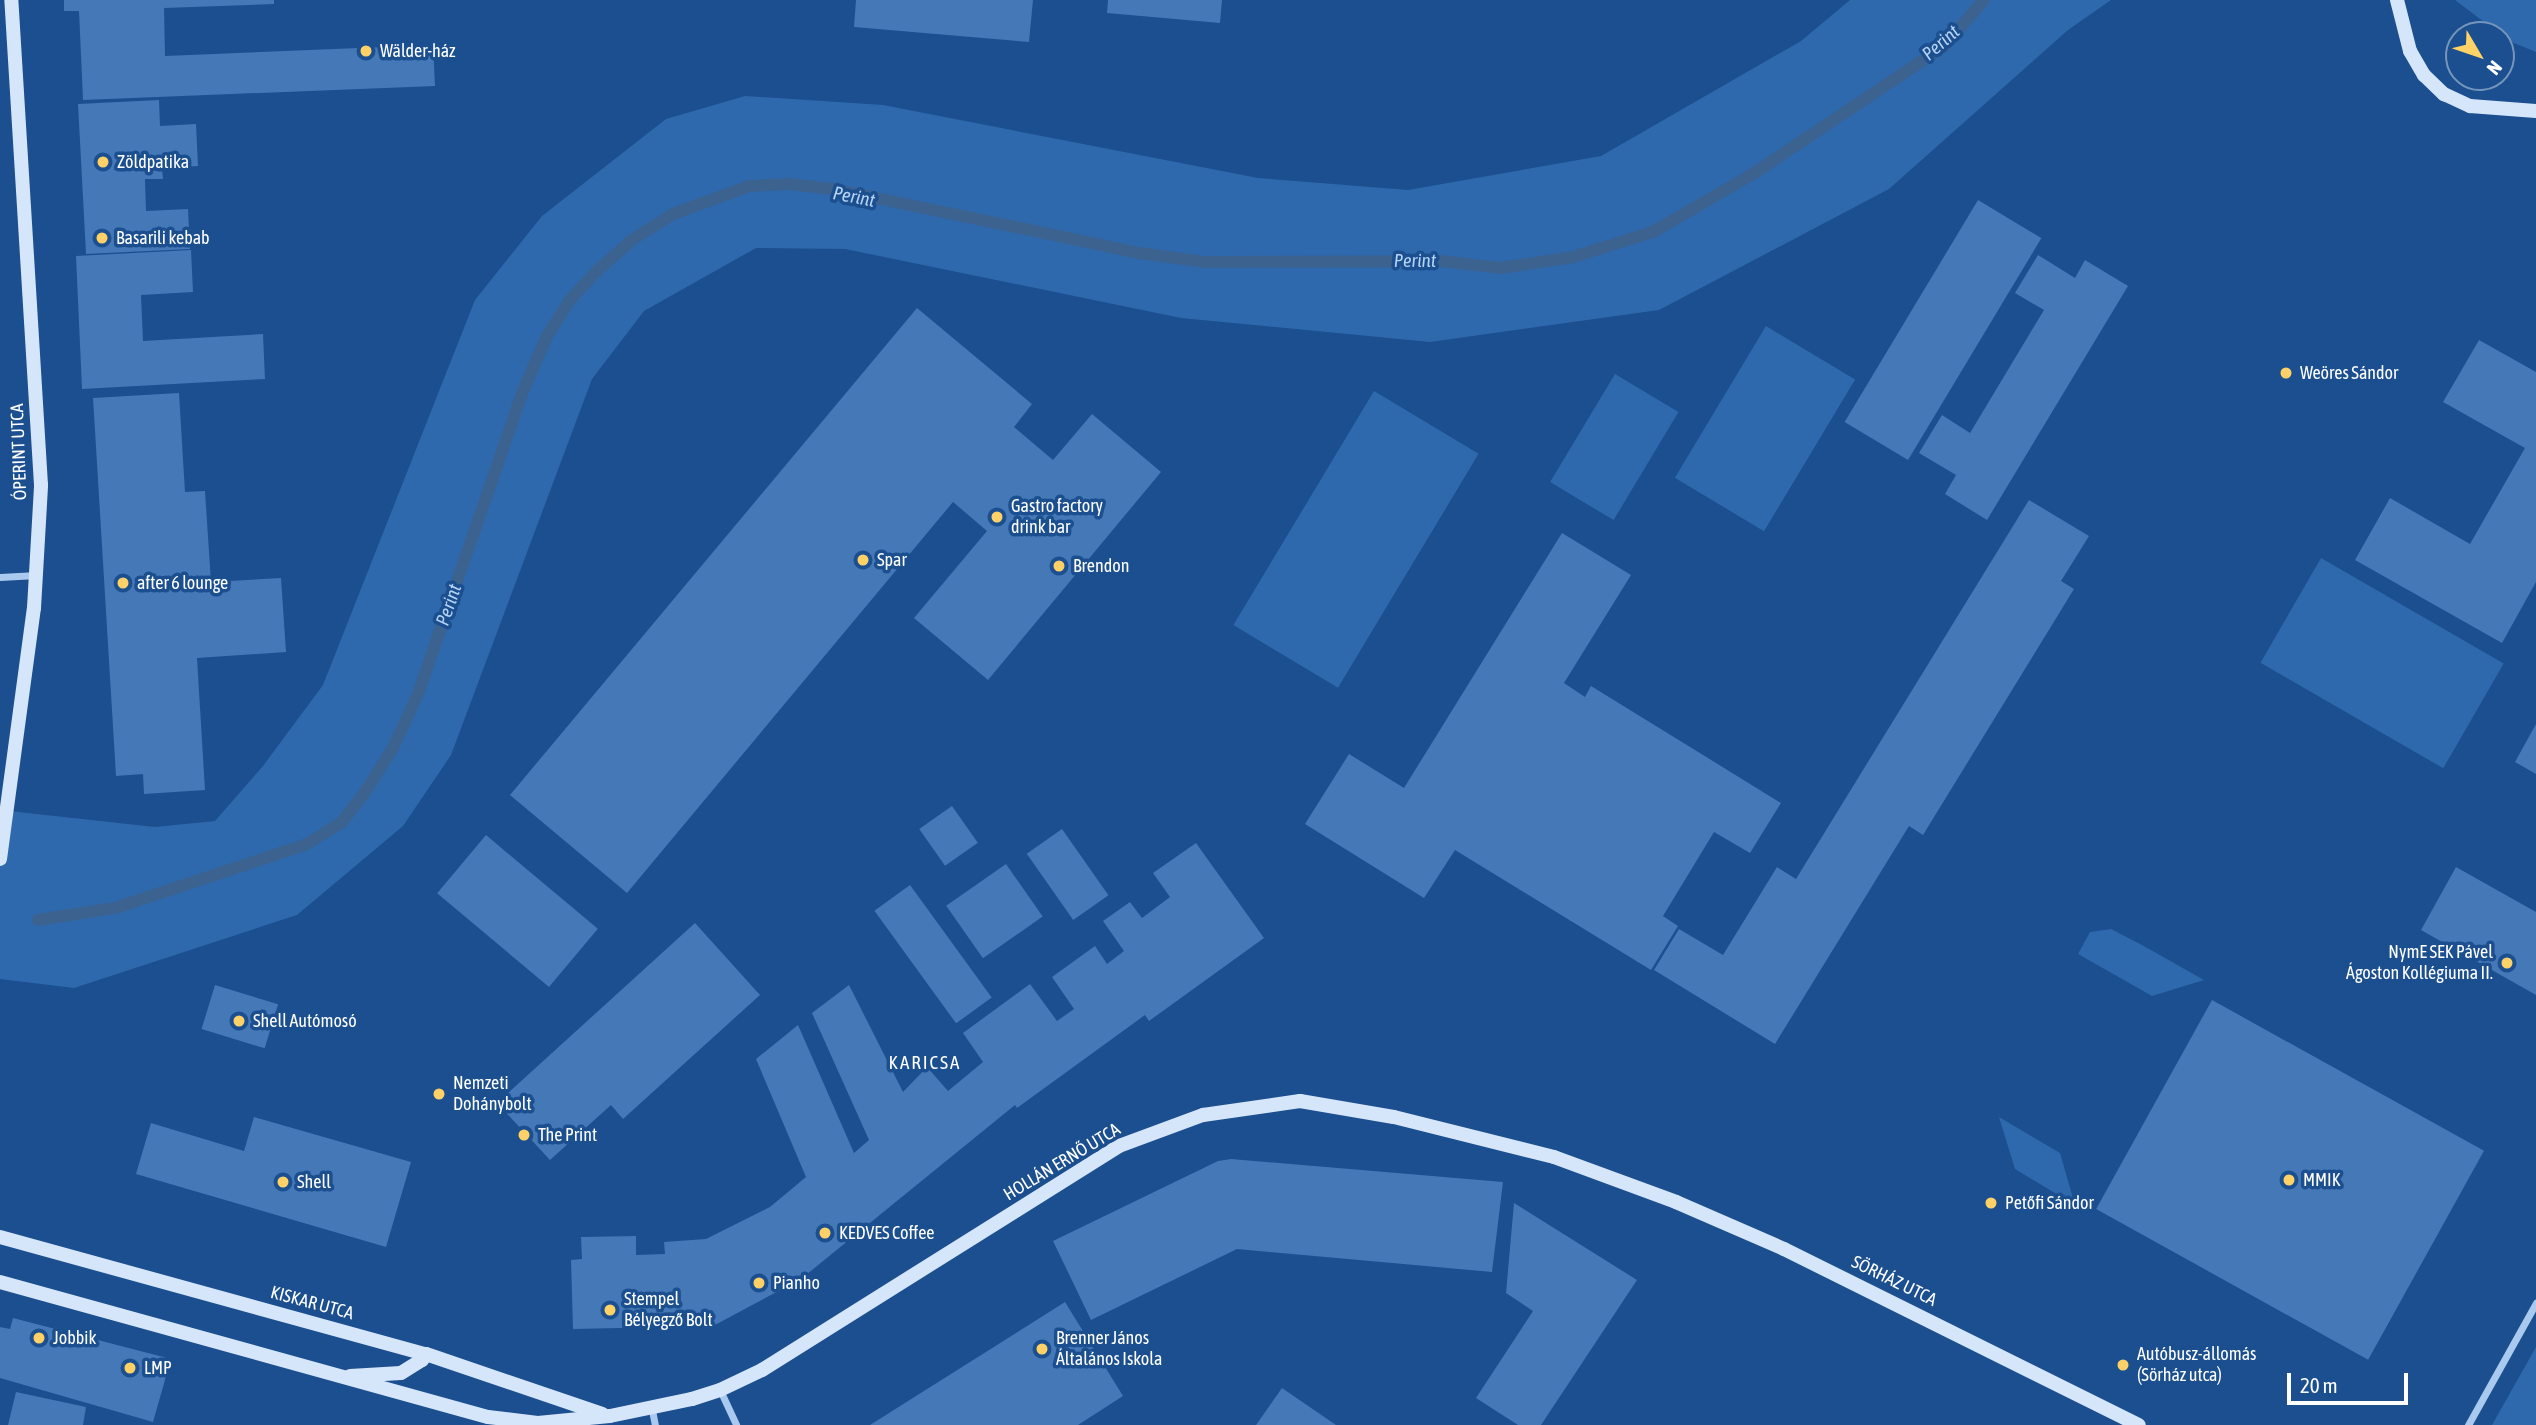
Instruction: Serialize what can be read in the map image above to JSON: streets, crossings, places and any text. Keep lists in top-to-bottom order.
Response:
{
  "streets": {
    "street": [
      "ÓPERINT UTCA",
      "HOLLÁN ERNŐ UTCA",
      "SÖRHÁZ UTCA",
      "KISKAR UTCA"
    ]
  },
  "crossings": [
    ["HOLLÁN ERNŐ UTCA", "SÖRHÁZ UTCA"],
    ["HOLLÁN ERNŐ UTCA", "KISKAR UTCA"]
  ],
  "districts": ["KARICSA"],
  "water": ["Perint"],
  "places": [
    "Wälder-ház",
    "Zöldpatika",
    "Basarili kebab",
    "Weöres Sándor",
    "Gastro factory drink bar",
    "Spar",
    "Brendon",
    "after 6 lounge",
    "NymE SEK Pável Ágoston Kollégiuma II.",
    "Shell Autómosó",
    "Nemzeti Dohánybolt",
    "The Print",
    "MMIK",
    "Shell",
    "Petőfi Sándor",
    "KEDVES Coffee",
    "Pianho",
    "Stempel Bélyegző Bolt",
    "Jobbik",
    "Brenner János Általános Iskola",
    "Autóbusz-állomás (Sörház utca)",
    "LMP"
  ],
  "scale_bar": "20 m",
  "north": "bottom right"
}
